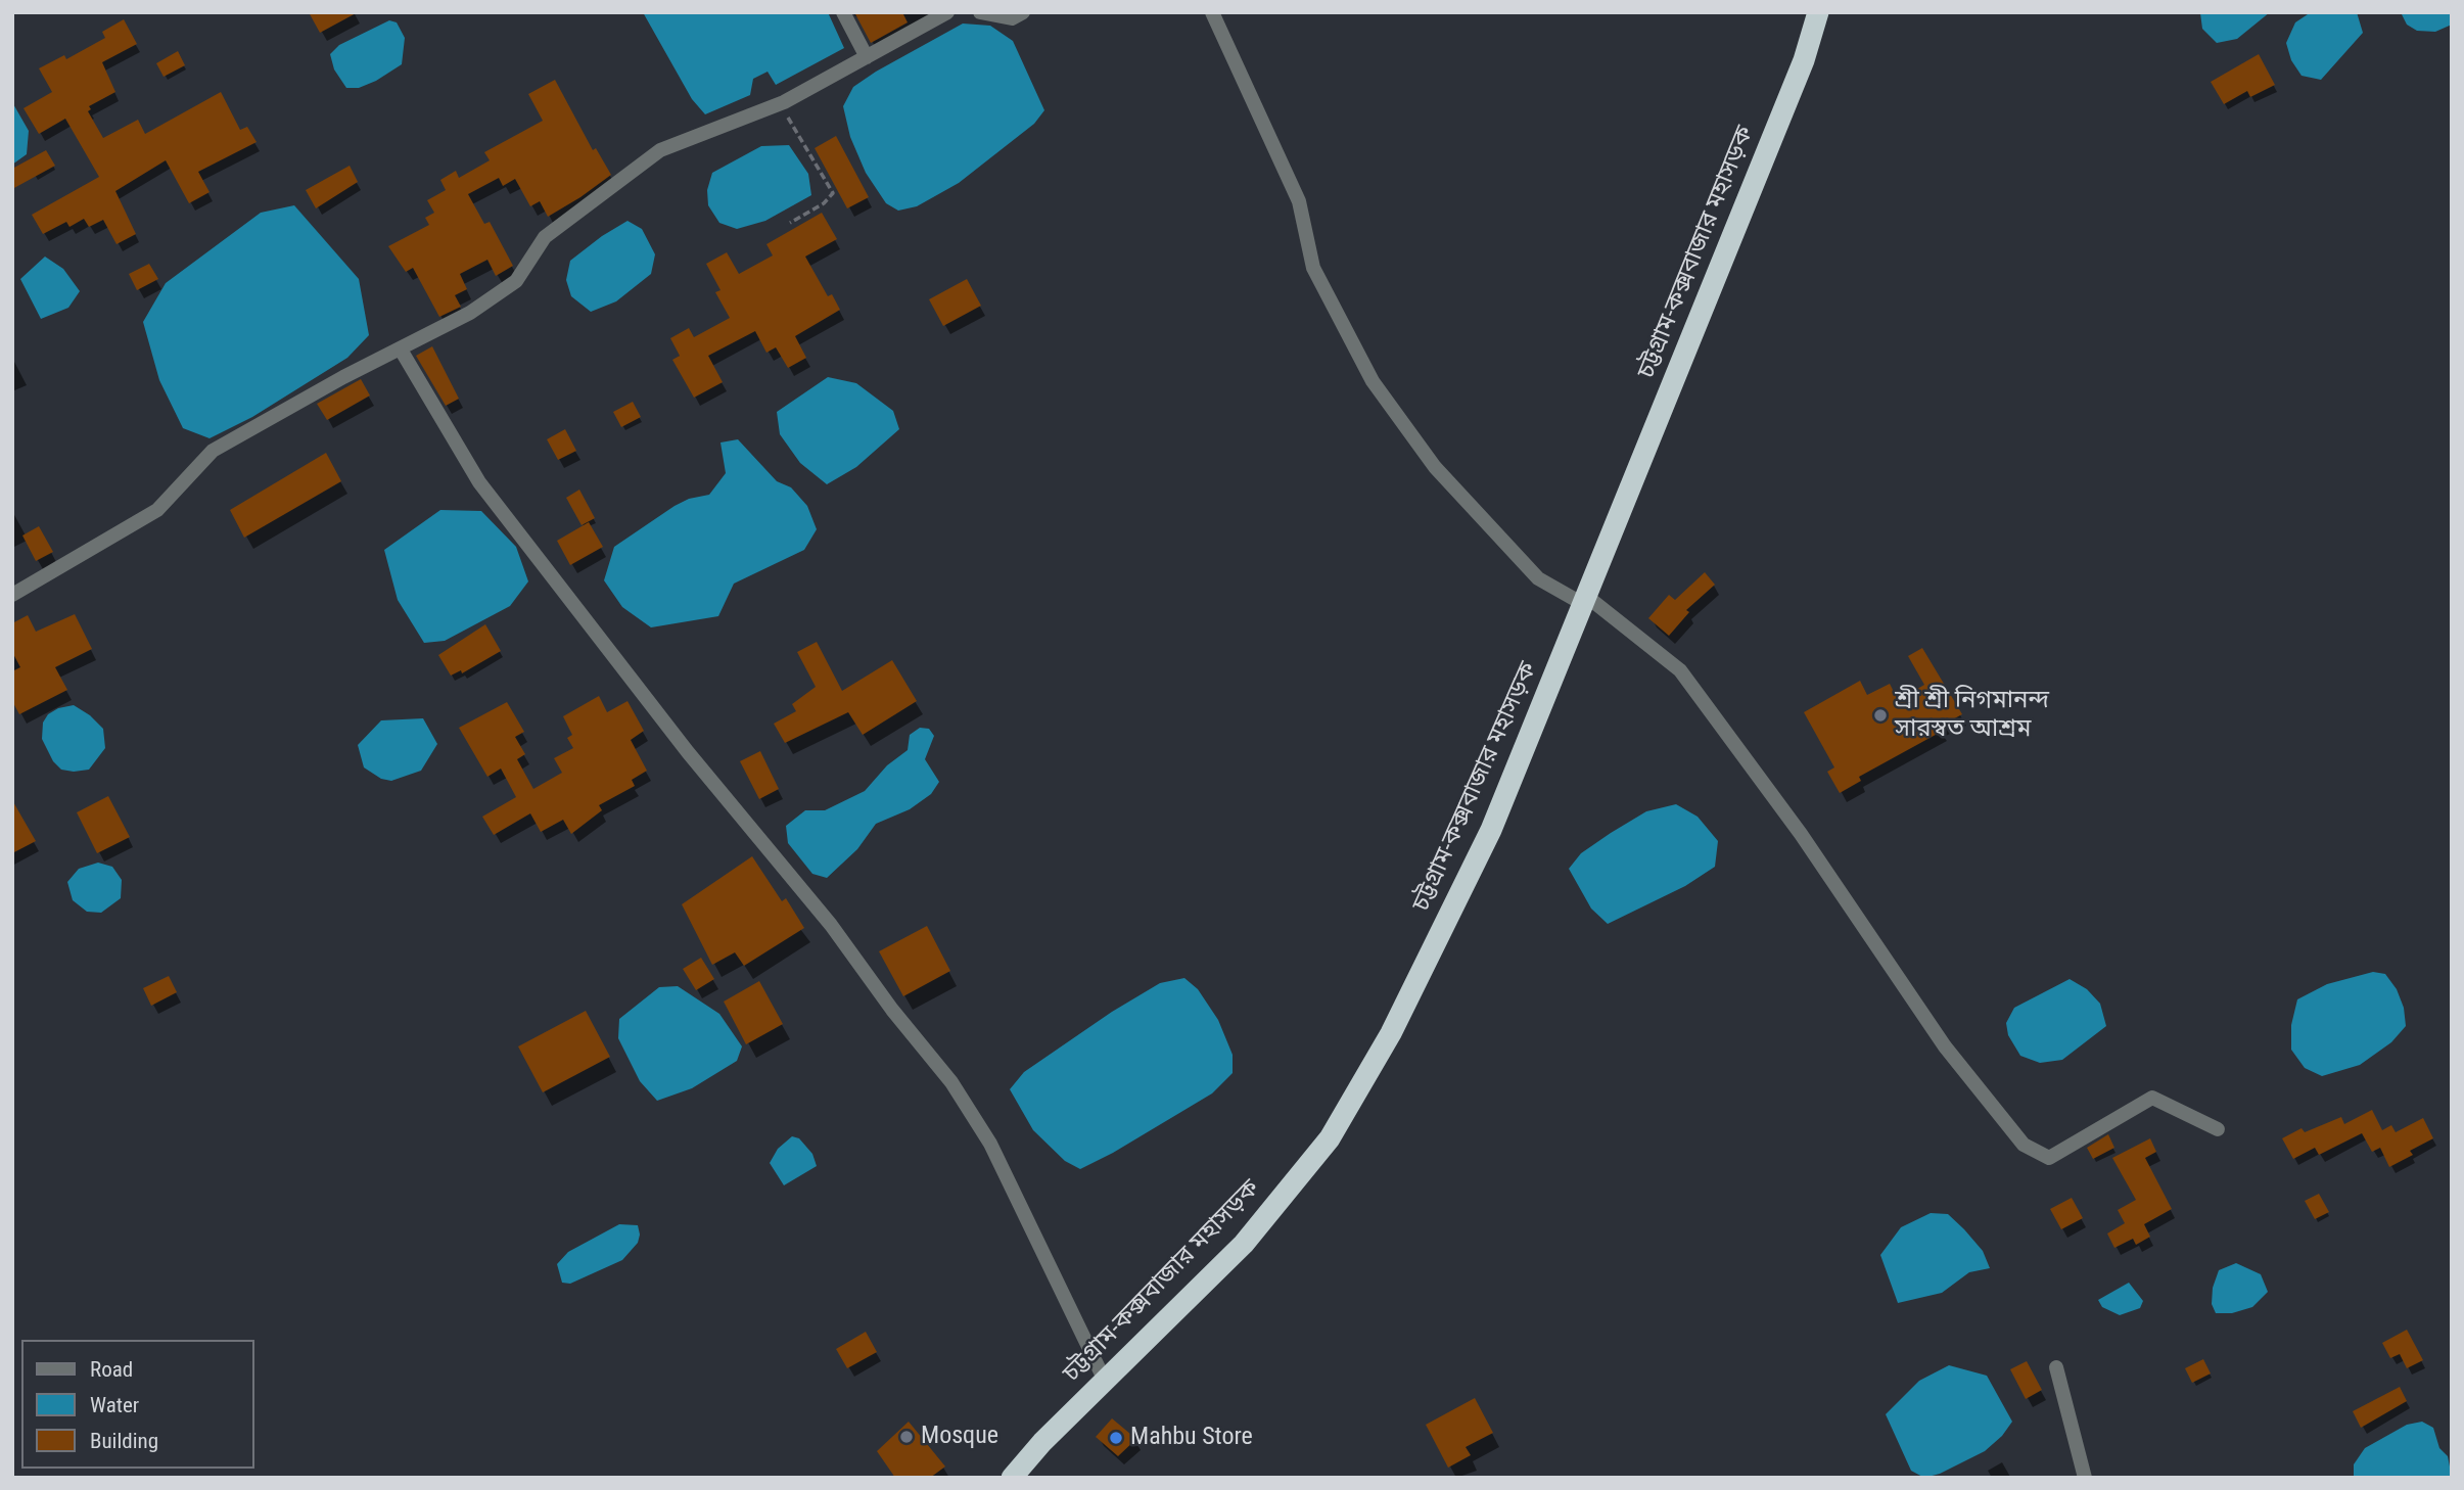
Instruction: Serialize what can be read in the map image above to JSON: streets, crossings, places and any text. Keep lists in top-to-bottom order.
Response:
{
  "streets": {
    "highway": ["চট্টগ্রাম-কক্সবাজার মহাসড়ক"]
  },
  "places": ["শ্রী শ্রী নিগমানন্দ সারস্বত আশ্রম", "Mosque", "Mahbu Store"],
  "legend": ["Road", "Water", "Building"]
}
